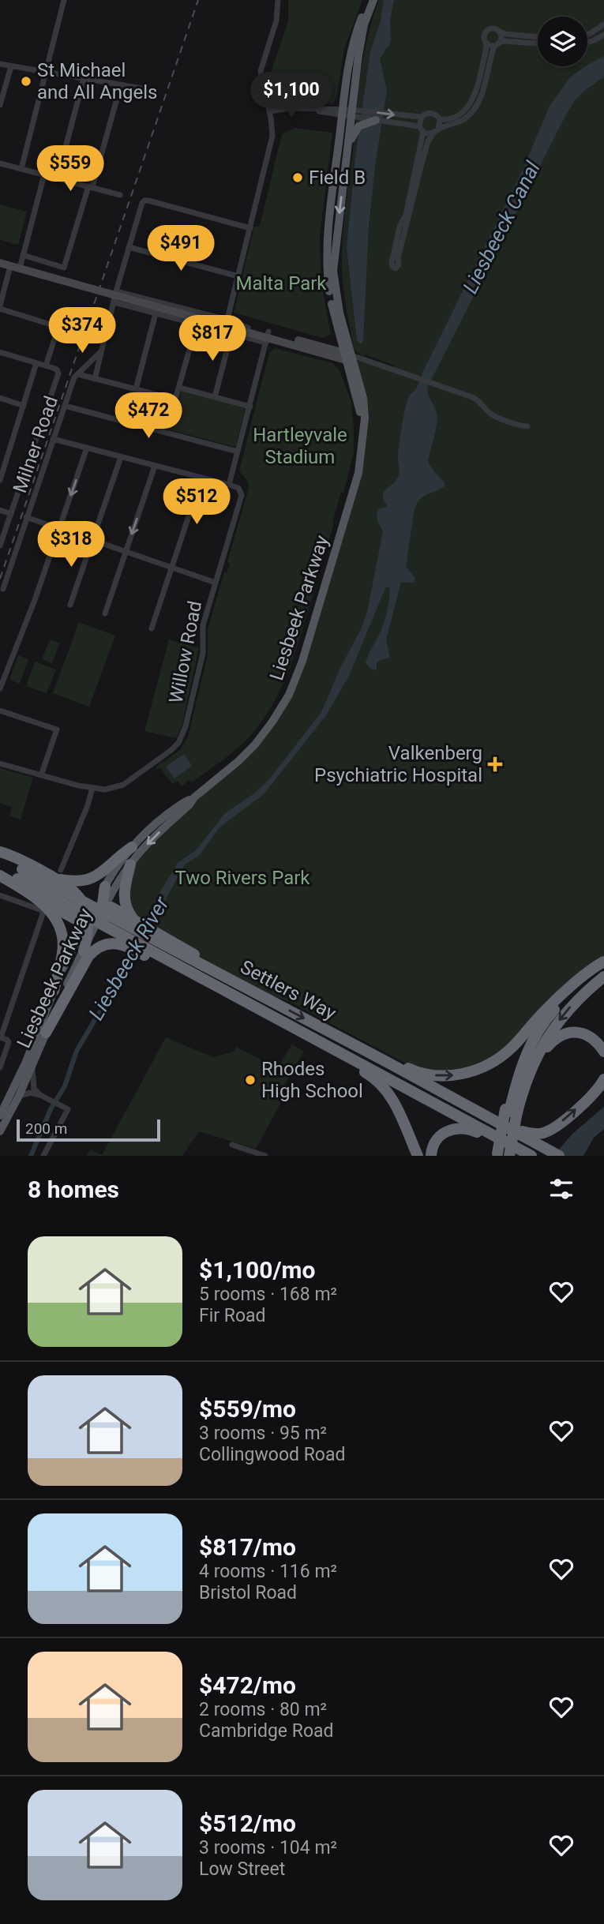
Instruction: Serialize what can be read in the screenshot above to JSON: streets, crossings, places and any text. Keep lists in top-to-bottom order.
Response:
{
  "streets": {
    "highway": ["Settlers Way"],
    "main road": ["Liesbeek Parkway"],
    "street": ["Milner Road", "Willow Road"]
  },
  "water": ["Liesbeeck Canal", "Liesbeeck River"],
  "parks": ["Malta Park", "Hartleyvale Stadium", "Two Rivers Park"],
  "places": {
    "other": ["St Michael and All Angels", "Field B", "Rhodes High School"],
    "health": ["Valkenberg Psychiatric Hospital"]
  },
  "scale_bar": "200 m",
  "page": {
    "price": [
      "$1,100",
      "$559",
      "$491",
      "$374",
      "$817",
      "$472",
      "$512",
      "$318"
    ],
    "scale": "200 m",
    "heading": "8 homes",
    "list": [
      {
        "name": "$1,100/mo",
        "note": "5 rooms · 168 m² · Fir Road"
      },
      {
        "name": "$559/mo",
        "note": "3 rooms · 95 m² · Collingwood Road"
      },
      {
        "name": "$817/mo",
        "note": "4 rooms · 116 m² · Bristol Road"
      },
      {
        "name": "$472/mo",
        "note": "2 rooms · 80 m² · Cambridge Road"
      },
      {
        "name": "$512/mo",
        "note": "3 rooms · 104 m² · Low Street"
      }
    ]
  }
}
